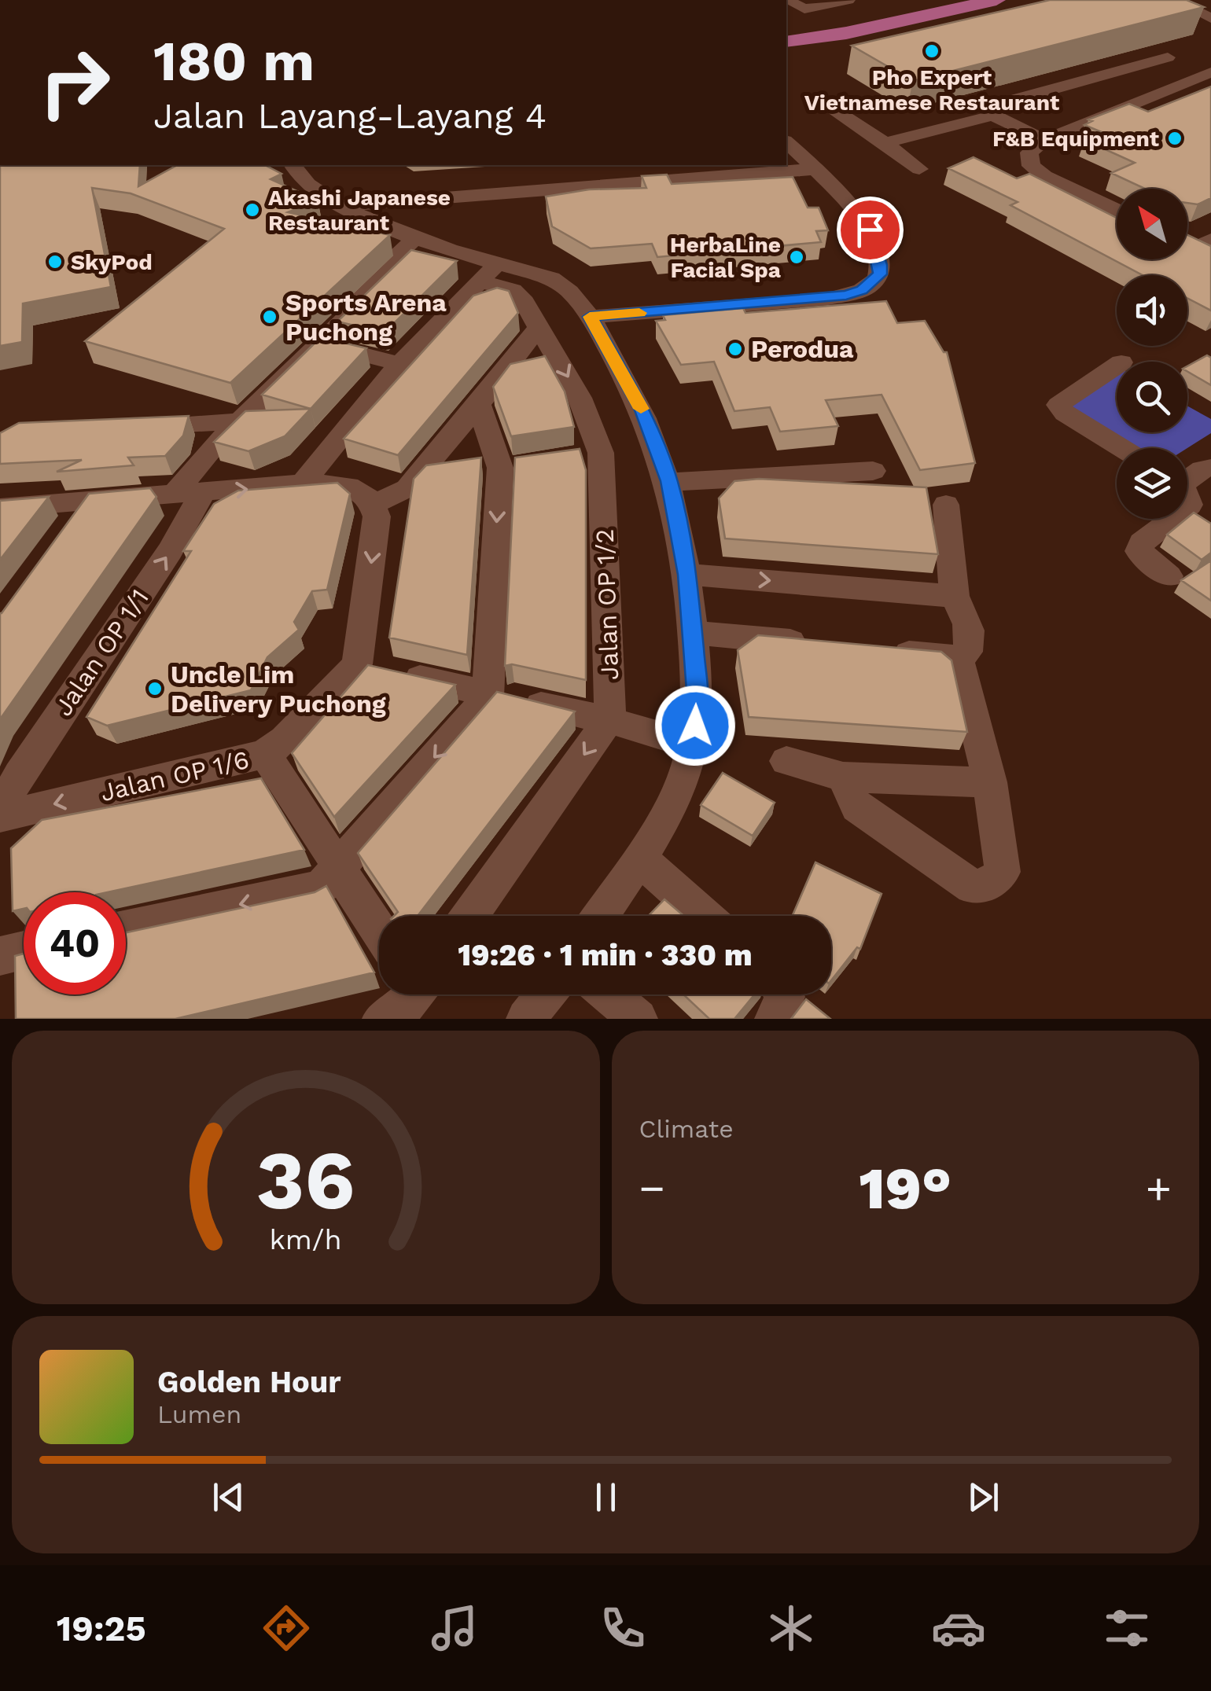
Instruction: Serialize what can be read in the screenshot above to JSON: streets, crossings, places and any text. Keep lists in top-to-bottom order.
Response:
{
  "streets": {
    "street": ["Jalan OP 1/2", "Jalan OP 1/1", "Jalan OP 1/6"]
  },
  "crossings": [
    ["Jalan OP 1/2", "Jalan OP 1/1"]
  ],
  "one_way": ["Jalan OP 1/6"],
  "places": [
    "Pho Expert Vietnamese Restaurant",
    "F&B Equipment",
    "Akashi Japanese Restaurant",
    "HerbaLine Facial Spa",
    "SkyPod",
    "Sports Arena Puchong",
    "Perodua",
    "Uncle Lim Delivery Puchong"
  ],
  "north": "top left",
  "page": {
    "turn": ["180 m", "Jalan Layang-Layang 4"],
    "limit": "40",
    "trip": "19:26 · 1 min · 330 m",
    "tile": "Climate",
    "heat": ["−", "19°", "+"],
    "song": ["Golden Hour", "Lumen"],
    "tabs": "19:25",
    "gauge": ["36", "km/h"]
  }
}
